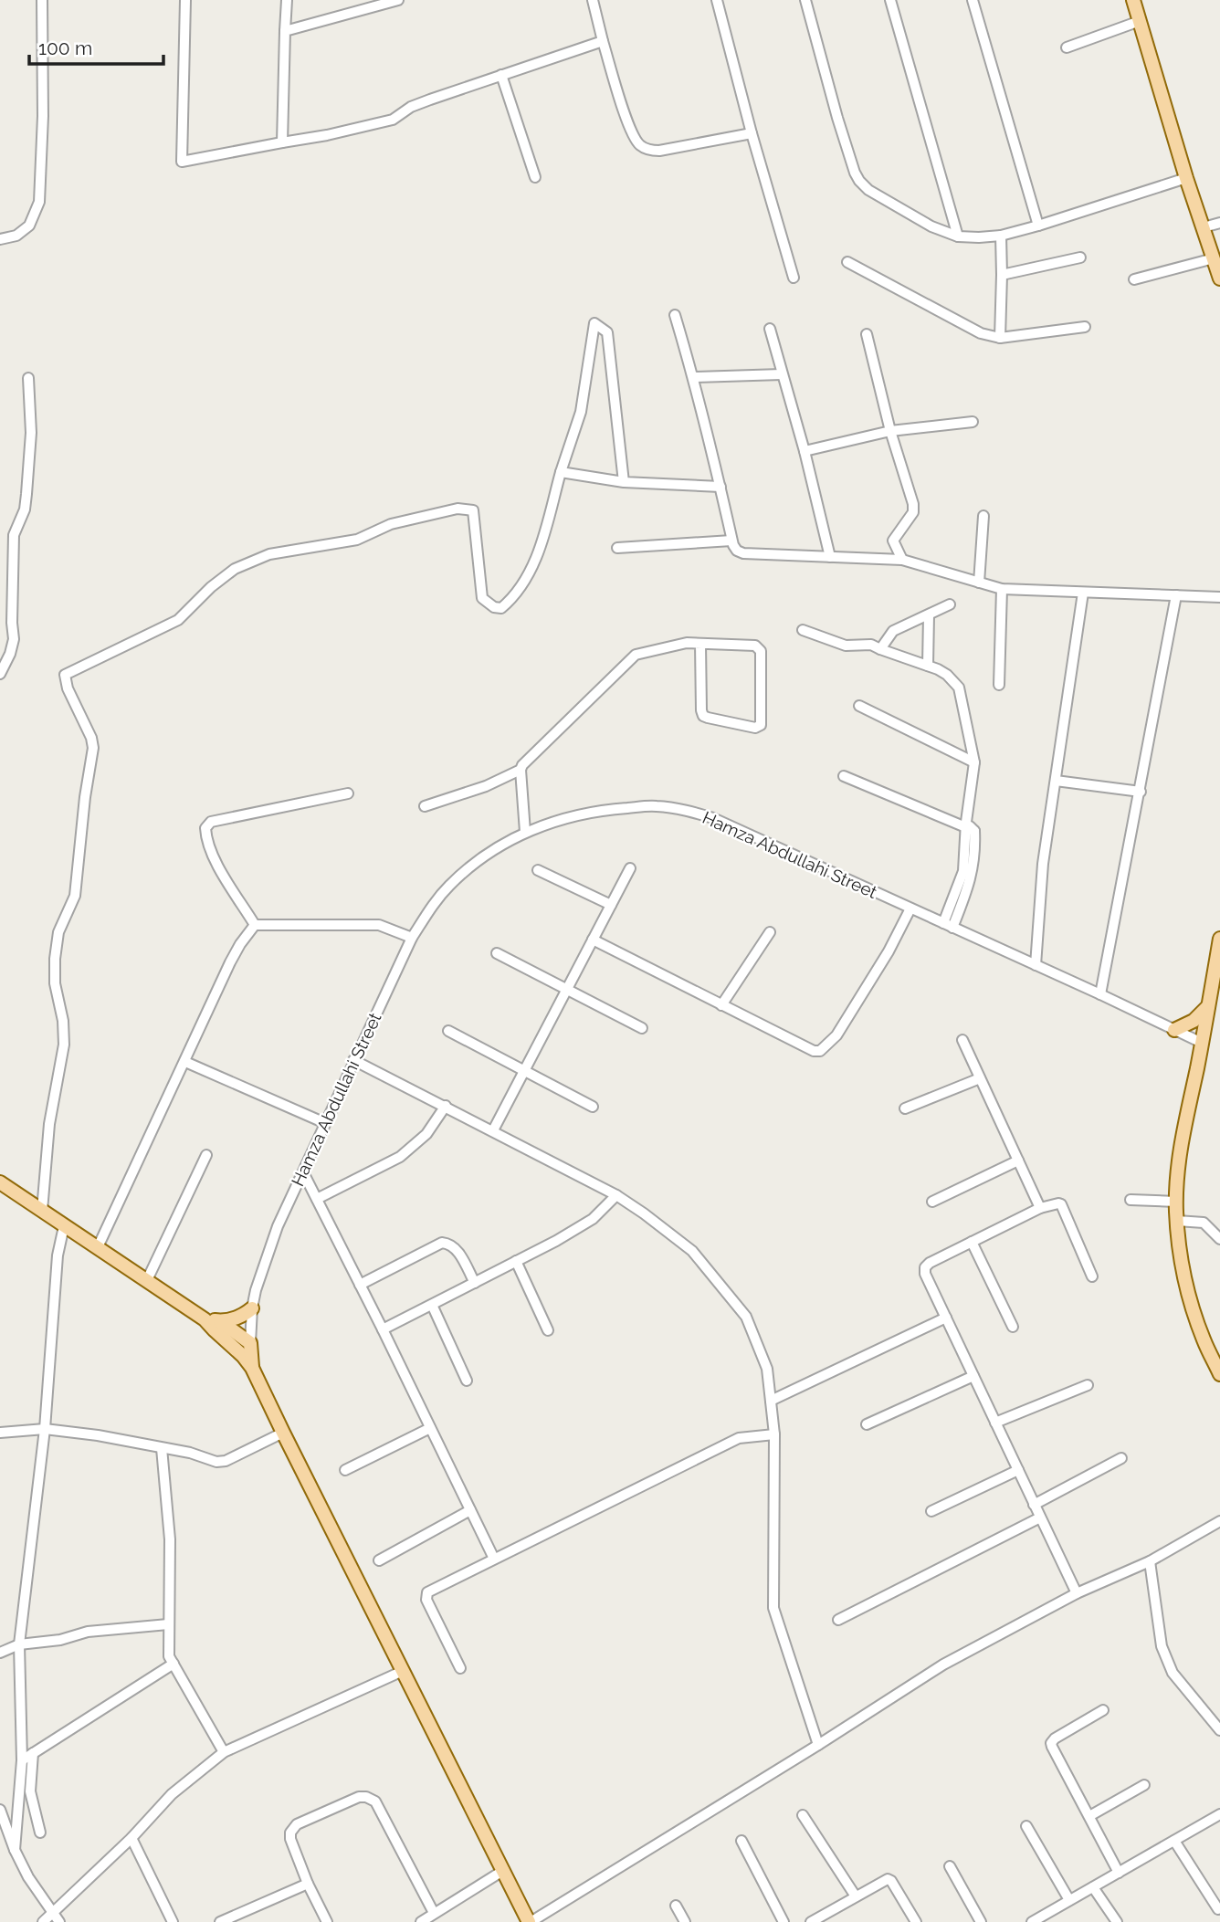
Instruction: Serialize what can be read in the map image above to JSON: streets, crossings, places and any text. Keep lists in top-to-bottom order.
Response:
{
  "streets": {
    "street": ["Hamza Abdullahi Street"]
  },
  "scale_bar": "100 m"
}
